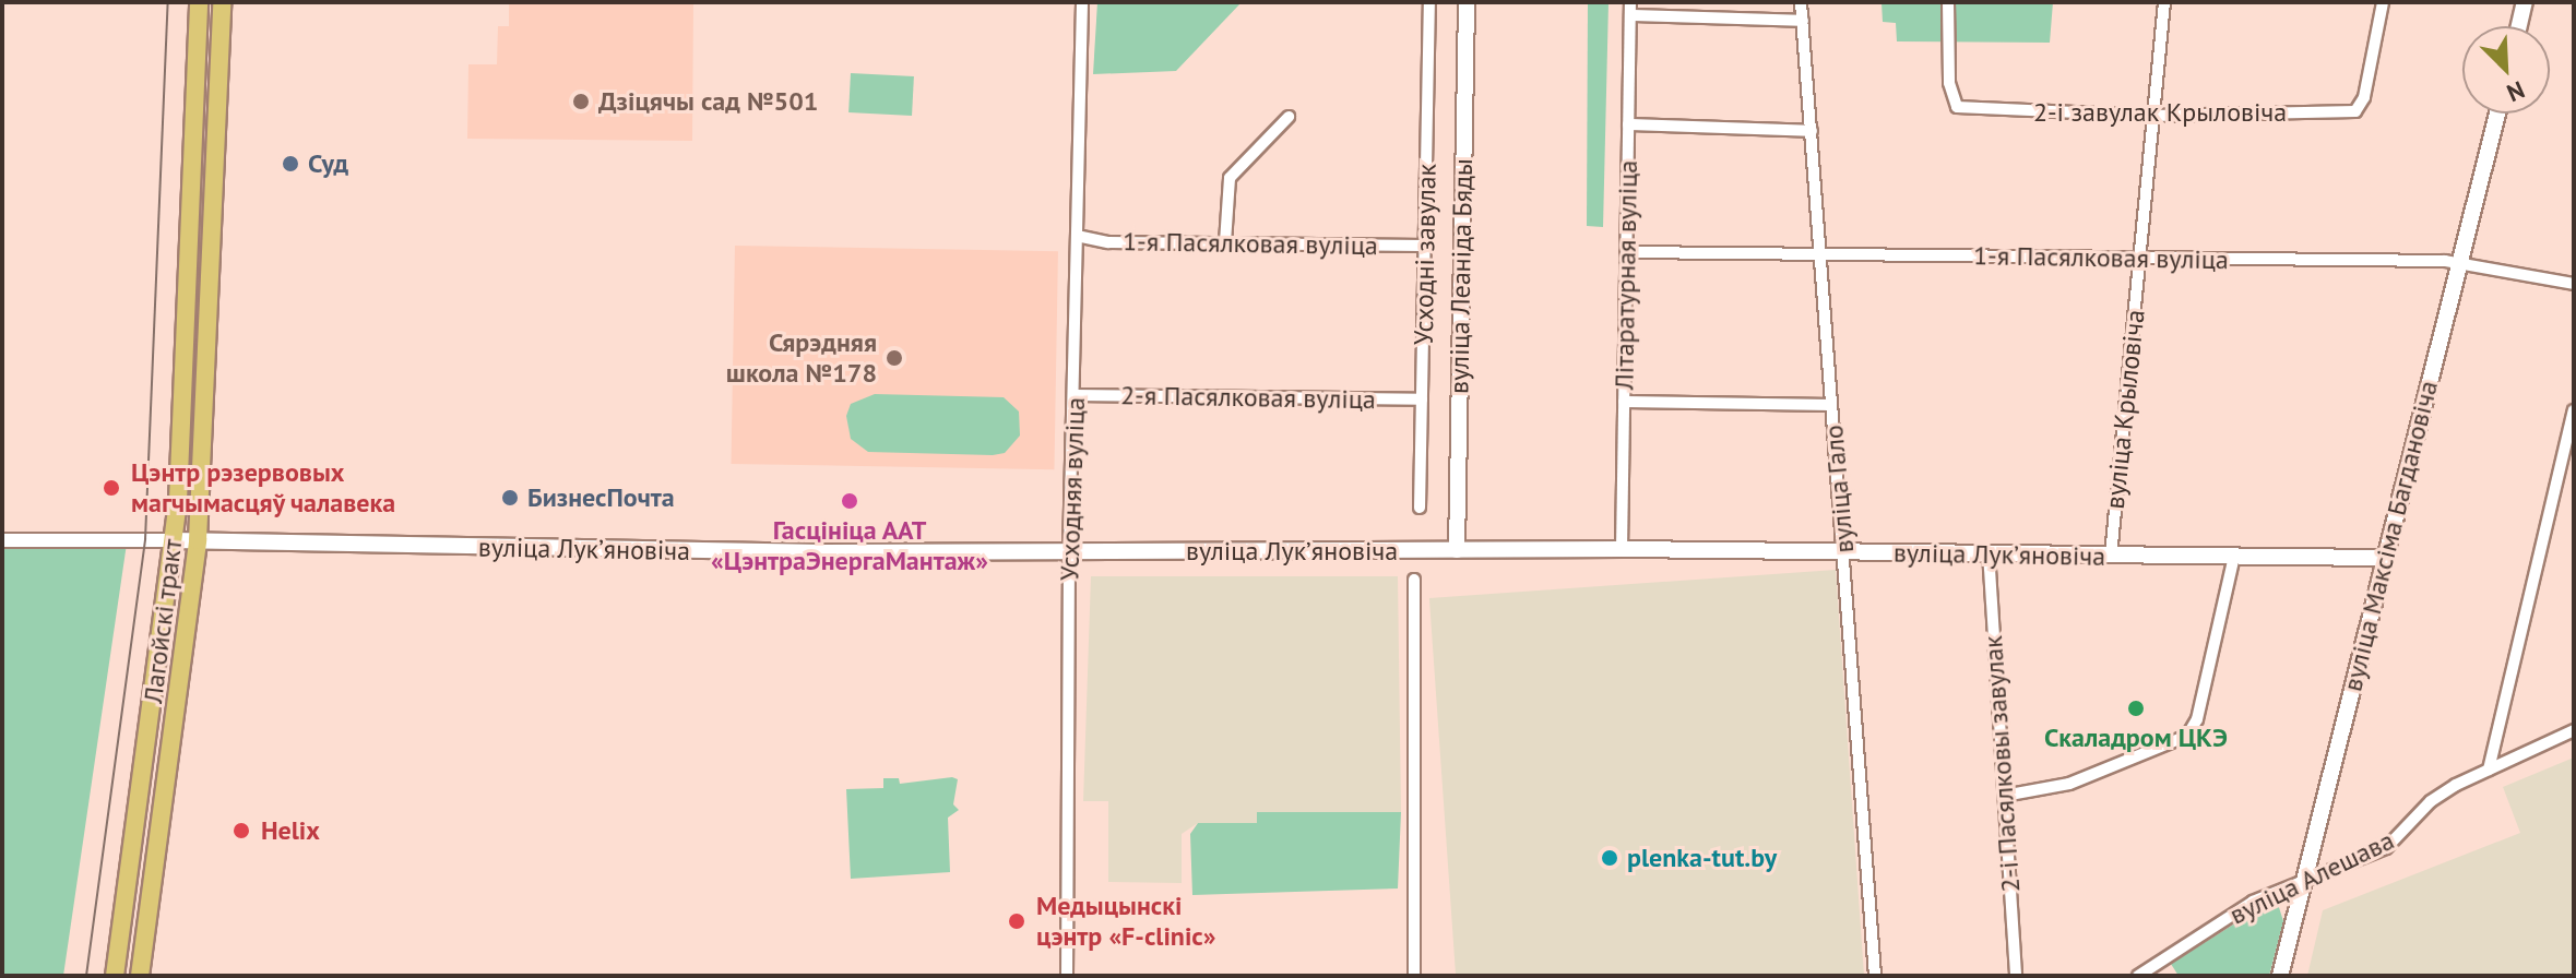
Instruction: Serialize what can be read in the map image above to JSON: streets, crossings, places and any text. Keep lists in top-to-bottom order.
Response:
{
  "streets": {
    "main road": [
      "вуліца Леаніда Бяды",
      "вуліца Максіма Багдановіча",
      "вуліца Лукʼяновіча",
      "Лагойскі тракт"
    ],
    "street": [
      "2-і завулак Крыловіча",
      "1-я Пасялковая вуліца",
      "Усходні завулак",
      "Літаратурная вуліца",
      "2-я Пасялковая вуліца",
      "вуліца Крыловіча",
      "Усходняя вуліца",
      "вуліца Гало",
      "2-і Пасялковы завулак",
      "вуліца Алешава"
    ]
  },
  "crossings": [
    ["2-і завулак Крыловіча", "вуліца Крыловіча"],
    ["1-я Пасялковая вуліца", "Усходні завулак"],
    ["1-я Пасялковая вуліца", "Літаратурная вуліца"],
    ["1-я Пасялковая вуліца", "вуліца Крыловіча"],
    ["1-я Пасялковая вуліца", "Усходняя вуліца"],
    ["1-я Пасялковая вуліца", "вуліца Гало"],
    ["1-я Пасялковая вуліца", "вуліца Максіма Багдановіча"],
    ["Усходні завулак", "2-я Пасялковая вуліца"],
    ["Літаратурная вуліца", "вуліца Лукʼяновіча"],
    ["вуліца Леаніда Бяды", "вуліца Лукʼяновіча"],
    ["2-я Пасялковая вуліца", "Усходняя вуліца"],
    ["вуліца Крыловіча", "вуліца Лукʼяновіча"],
    ["Усходняя вуліца", "вуліца Лукʼяновіча"],
    ["вуліца Гало", "вуліца Лукʼяновіча"],
    ["вуліца Максіма Багдановіча", "вуліца Лукʼяновіча"],
    ["вуліца Максіма Багдановіча", "вуліца Алешава"],
    ["вуліца Лукʼяновіча", "Лагойскі тракт"],
    ["вуліца Лукʼяновіча", "2-і Пасялковы завулак"]
  ],
  "places": [
    "Дзіцячы сад №501",
    "Суд",
    "Сярэдняя школа №178",
    "Цэнтр рэзервовых магчымасцяў чалавека",
    "БизнесПочта",
    "Гасцініца ААТ «ЦэнтраЭнергаМантаж»",
    "Скаладром ЦКЭ",
    "Helix",
    "plenka-tut.by",
    "Медыцынскі цэнтр «F-clinic»"
  ],
  "north": "bottom right"
}
